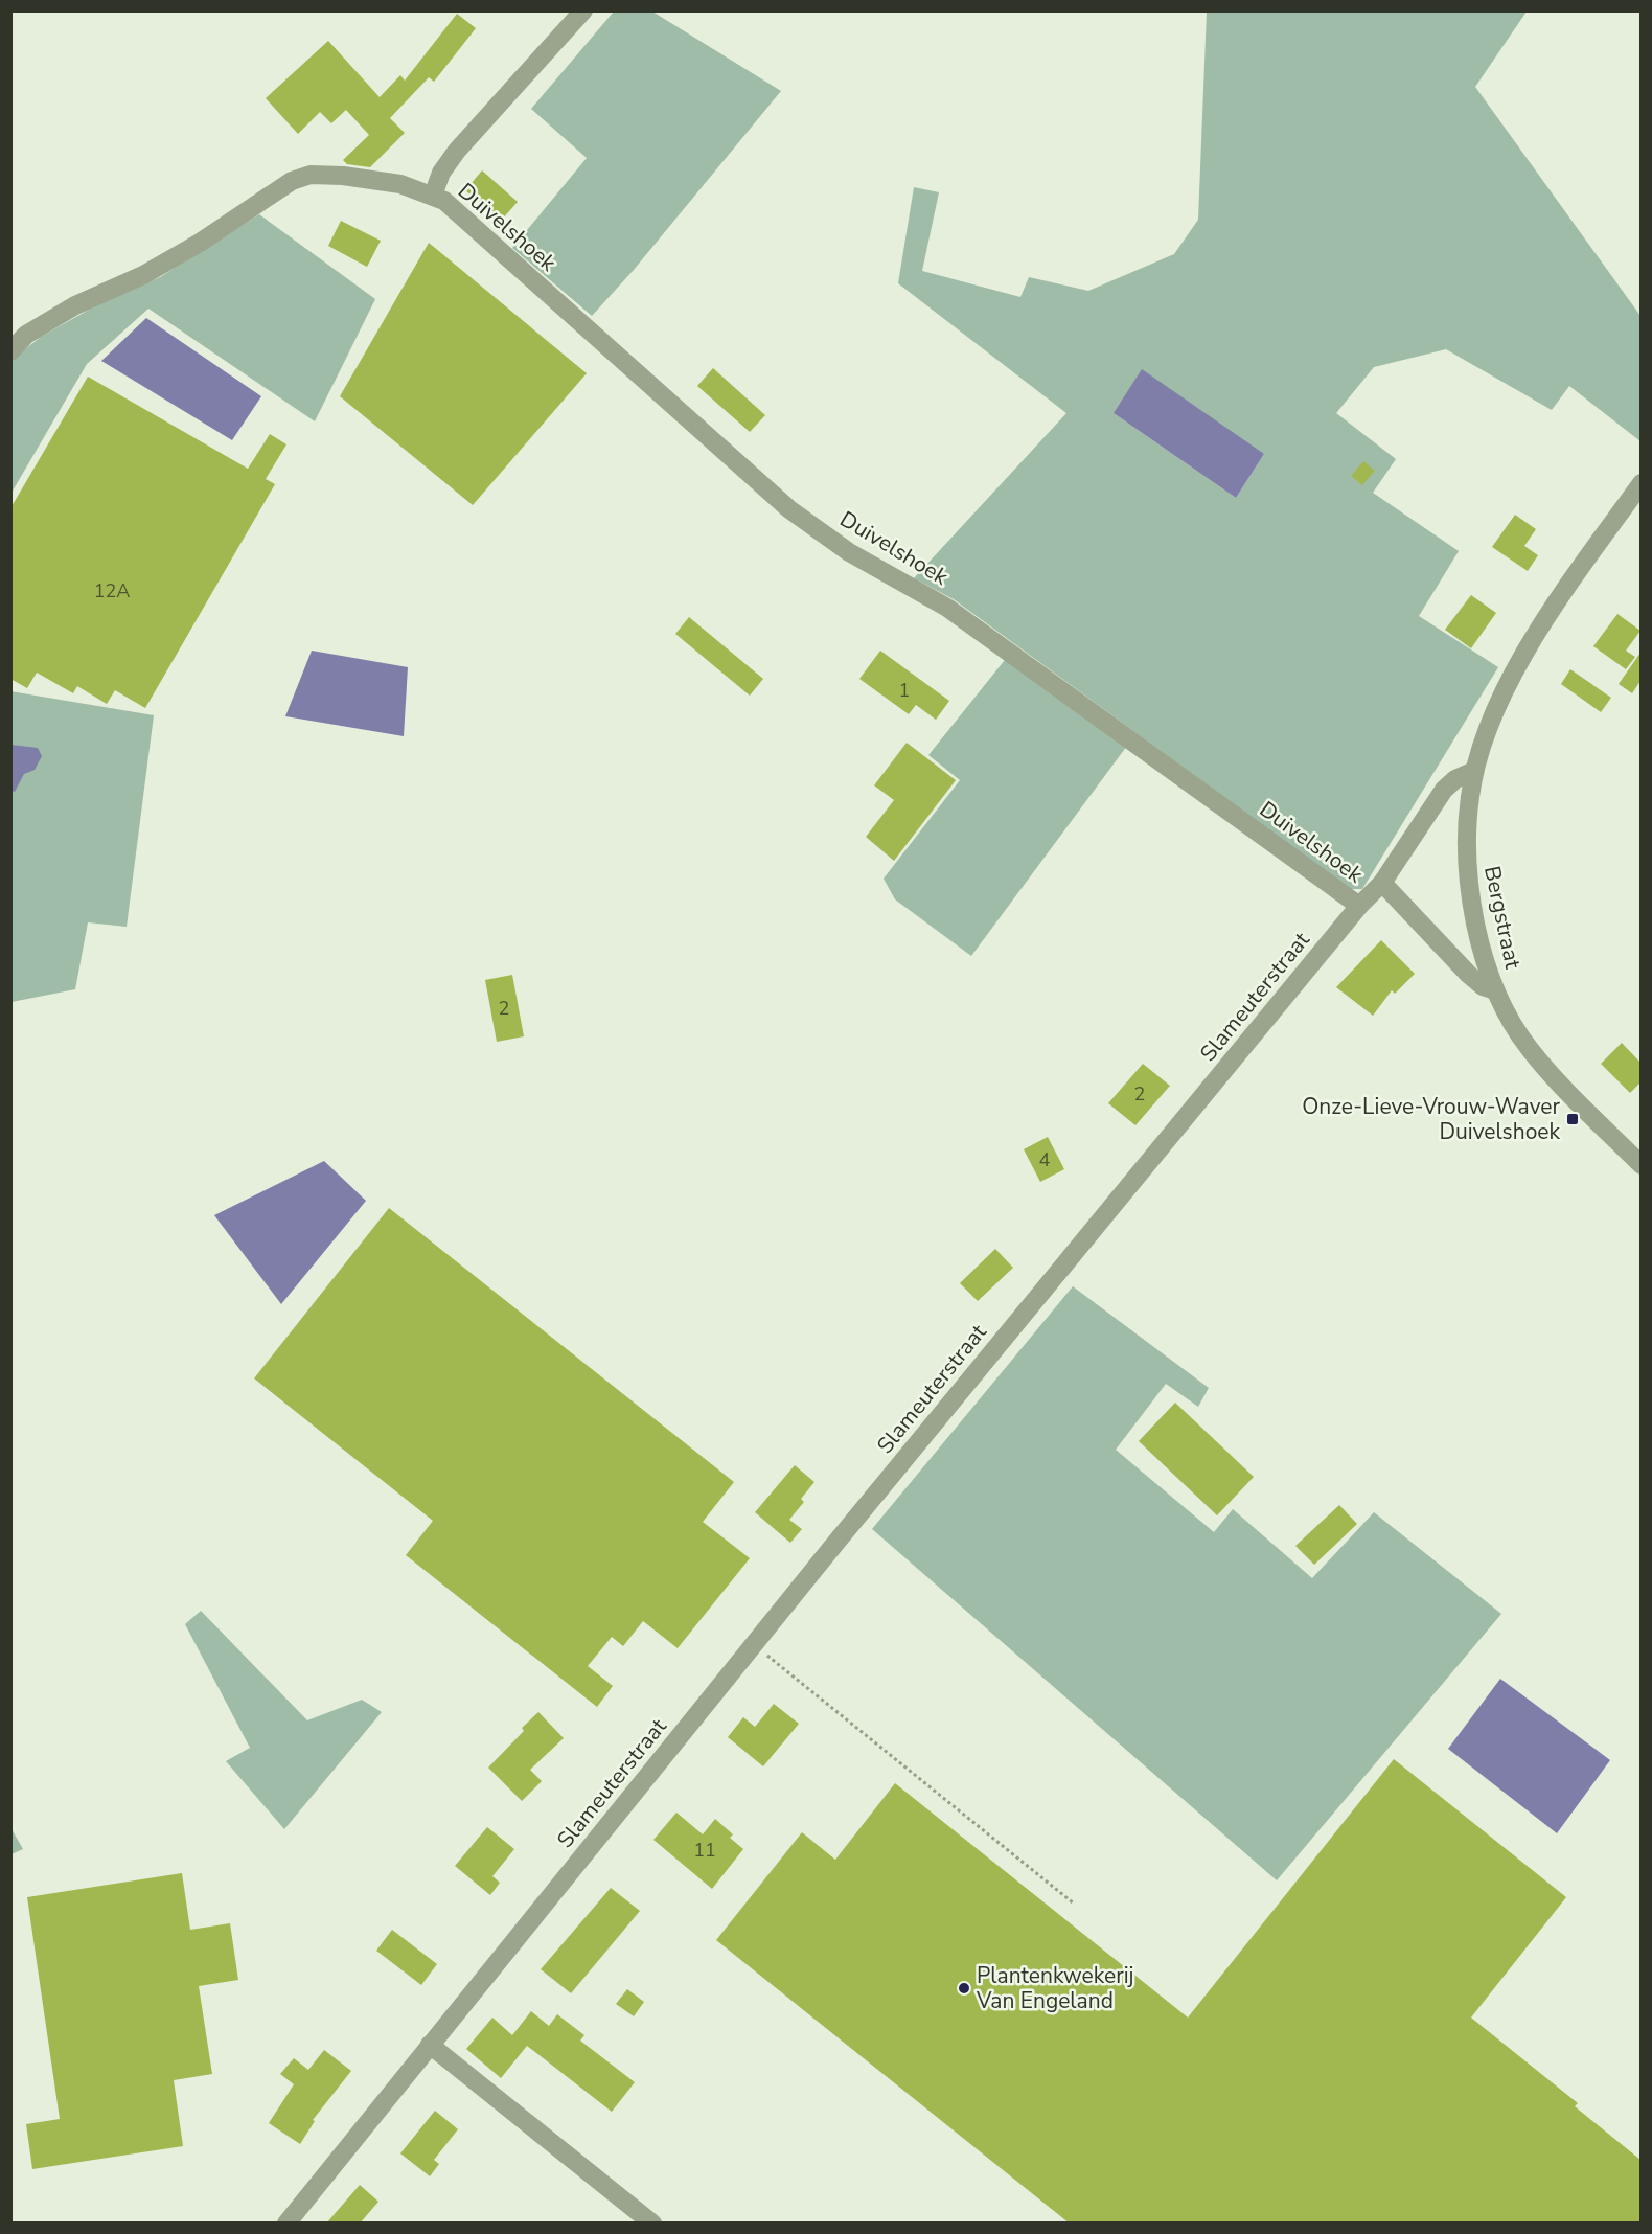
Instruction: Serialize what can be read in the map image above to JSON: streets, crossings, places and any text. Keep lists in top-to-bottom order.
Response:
{
  "streets": {
    "street": ["Duivelshoek", "Bergstraat", "Slameuterstraat"]
  },
  "crossings": [
    ["Duivelshoek", "Slameuterstraat"],
    ["Bergstraat", "Slameuterstraat"]
  ],
  "places": {
    "transit": ["Onze-Lieve-Vrouw-Waver Duivelshoek"],
    "other": ["Plantenkwekerij Van Engeland"]
  },
  "house_numbers": [
    "12A",
    "1",
    "2",
    "2",
    "4",
    "11"
  ]
}
